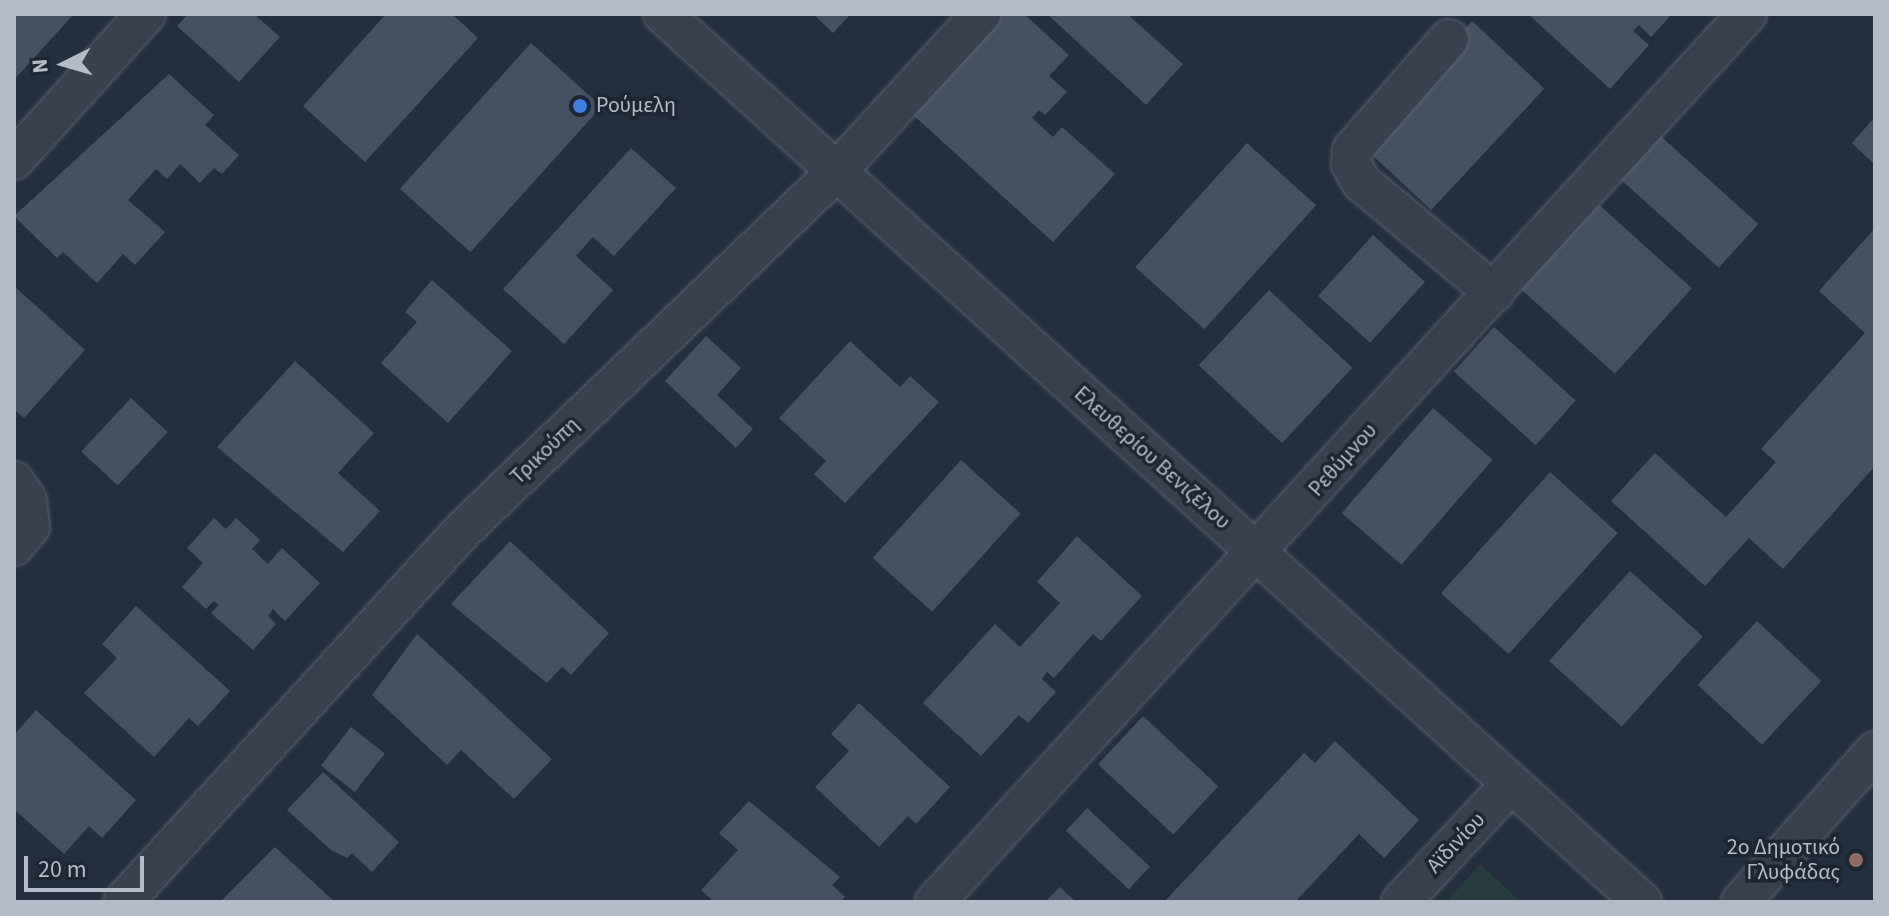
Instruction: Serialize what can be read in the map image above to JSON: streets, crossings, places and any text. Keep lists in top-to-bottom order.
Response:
{
  "streets": {
    "street": [
      "Τρικούπη",
      "Ελευθερίου Βενιζέλου",
      "Ρεθύμνου",
      "Αϊδινίου"
    ]
  },
  "crossings": [
    ["Τρικούπη", "Ελευθερίου Βενιζέλου"],
    ["Ελευθερίου Βενιζέλου", "Ρεθύμνου"],
    ["Ελευθερίου Βενιζέλου", "Αϊδινίου"]
  ],
  "places": ["Ρούμελη", "2ο Δημοτικό Γλυφάδας"],
  "scale_bar": "20 m",
  "north": "left"
}
